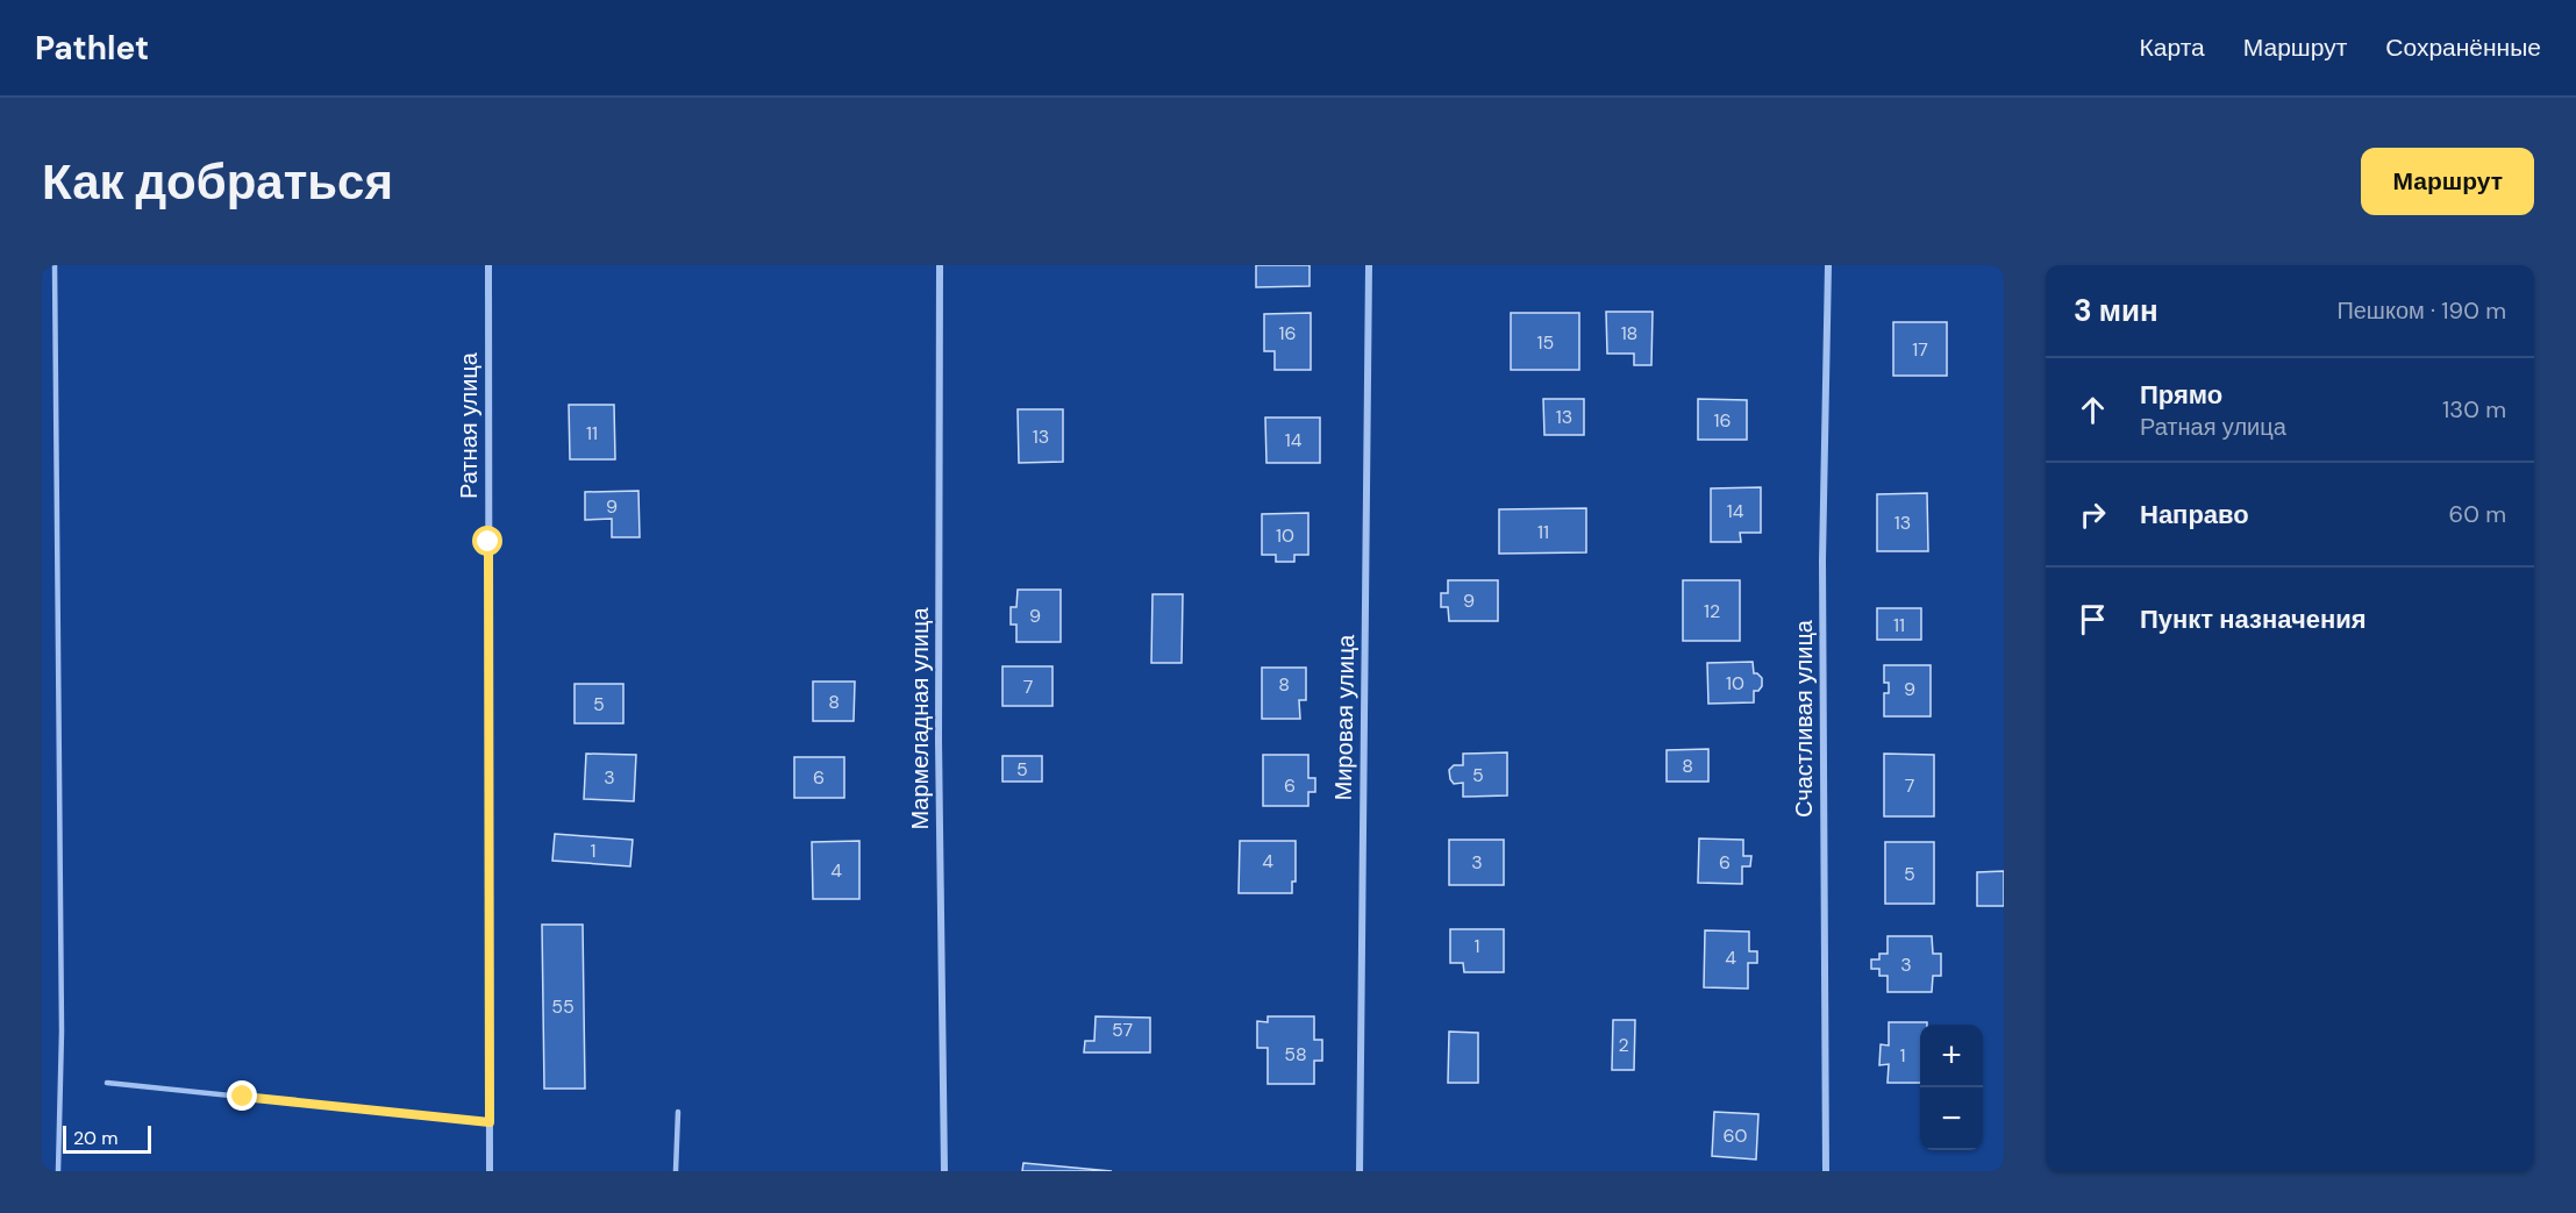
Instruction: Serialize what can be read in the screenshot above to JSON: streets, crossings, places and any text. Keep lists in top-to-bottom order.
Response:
{
  "streets": {
    "street": [
      "Ратная улица",
      "Мировая улица",
      "Мармеладная улица",
      "Счастливая улица"
    ]
  },
  "house_numbers": [
    "16",
    "18",
    "15",
    "17",
    "13",
    "16",
    "11",
    "13",
    "14",
    "9",
    "14",
    "13",
    "11",
    "10",
    "9",
    "12",
    "9",
    "11",
    "10",
    "8",
    "7",
    "9",
    "8",
    "5",
    "8",
    "5",
    "5",
    "3",
    "6",
    "6",
    "7",
    "1",
    "4",
    "3",
    "6",
    "4",
    "5",
    "1",
    "4",
    "3",
    "55",
    "57",
    "2",
    "58",
    "1",
    "60"
  ],
  "scale_bar": "20 m",
  "page": {
    "header": "Pathlet",
    "nav": ["Карта", "Маршрут", "Сохранённые"],
    "buttons": "Маршрут",
    "title": "Как добраться",
    "heading": ["3 мин", "Пешком · 190 m"],
    "list": [
      ["Прямо", "Ратная улица", "130 m"],
      ["Направо", "60 m"],
      "Пункт назначения"
    ],
    "map_buttons": ["+", "−"],
    "scale": "20 m"
  }
}
